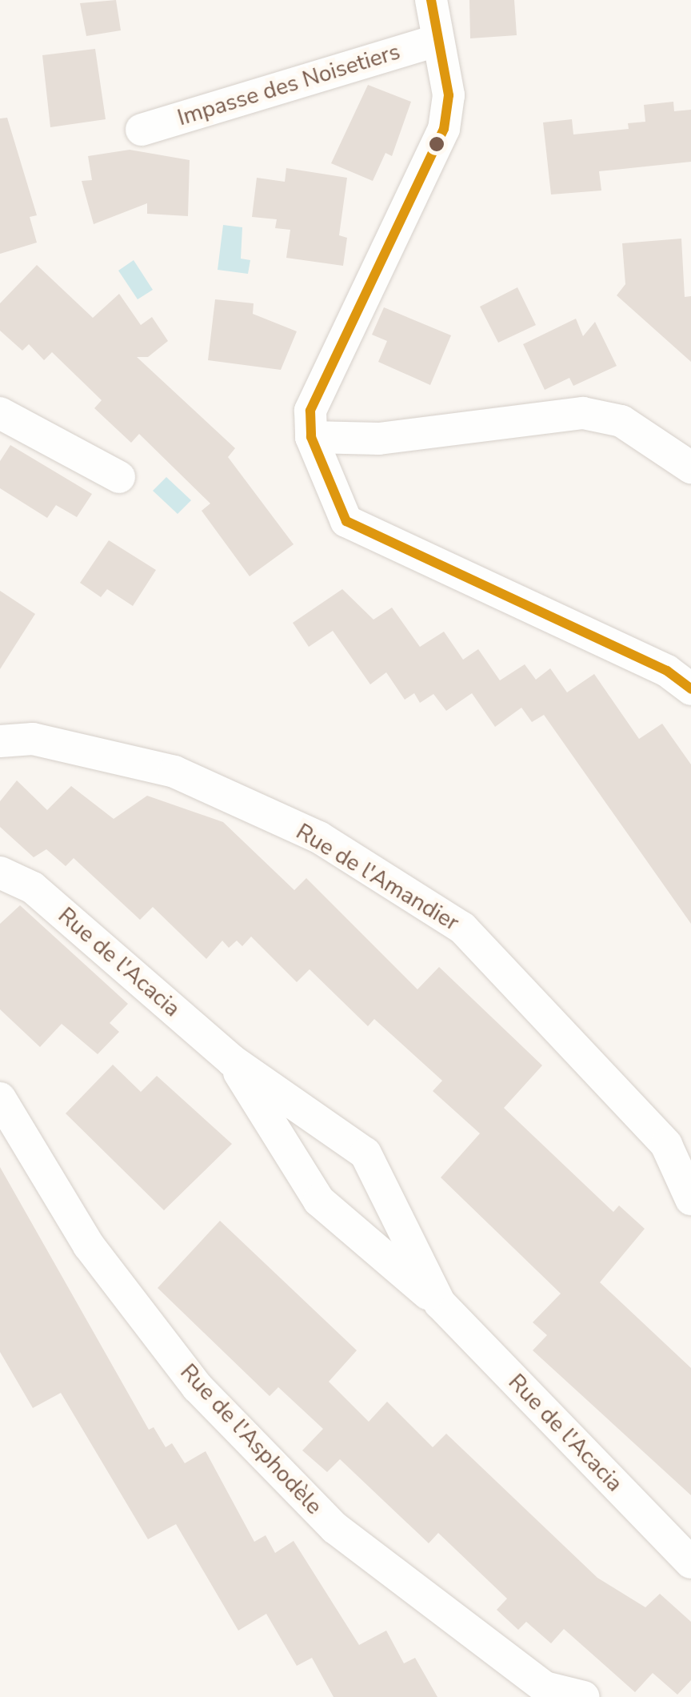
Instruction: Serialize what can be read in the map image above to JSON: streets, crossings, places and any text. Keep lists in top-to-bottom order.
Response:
{
  "streets": {
    "street": [
      "Impasse des Noisetiers",
      "Rue de l'Amandier",
      "Rue de l'Acacia",
      "Rue de l'Asphodèle"
    ]
  }
}
